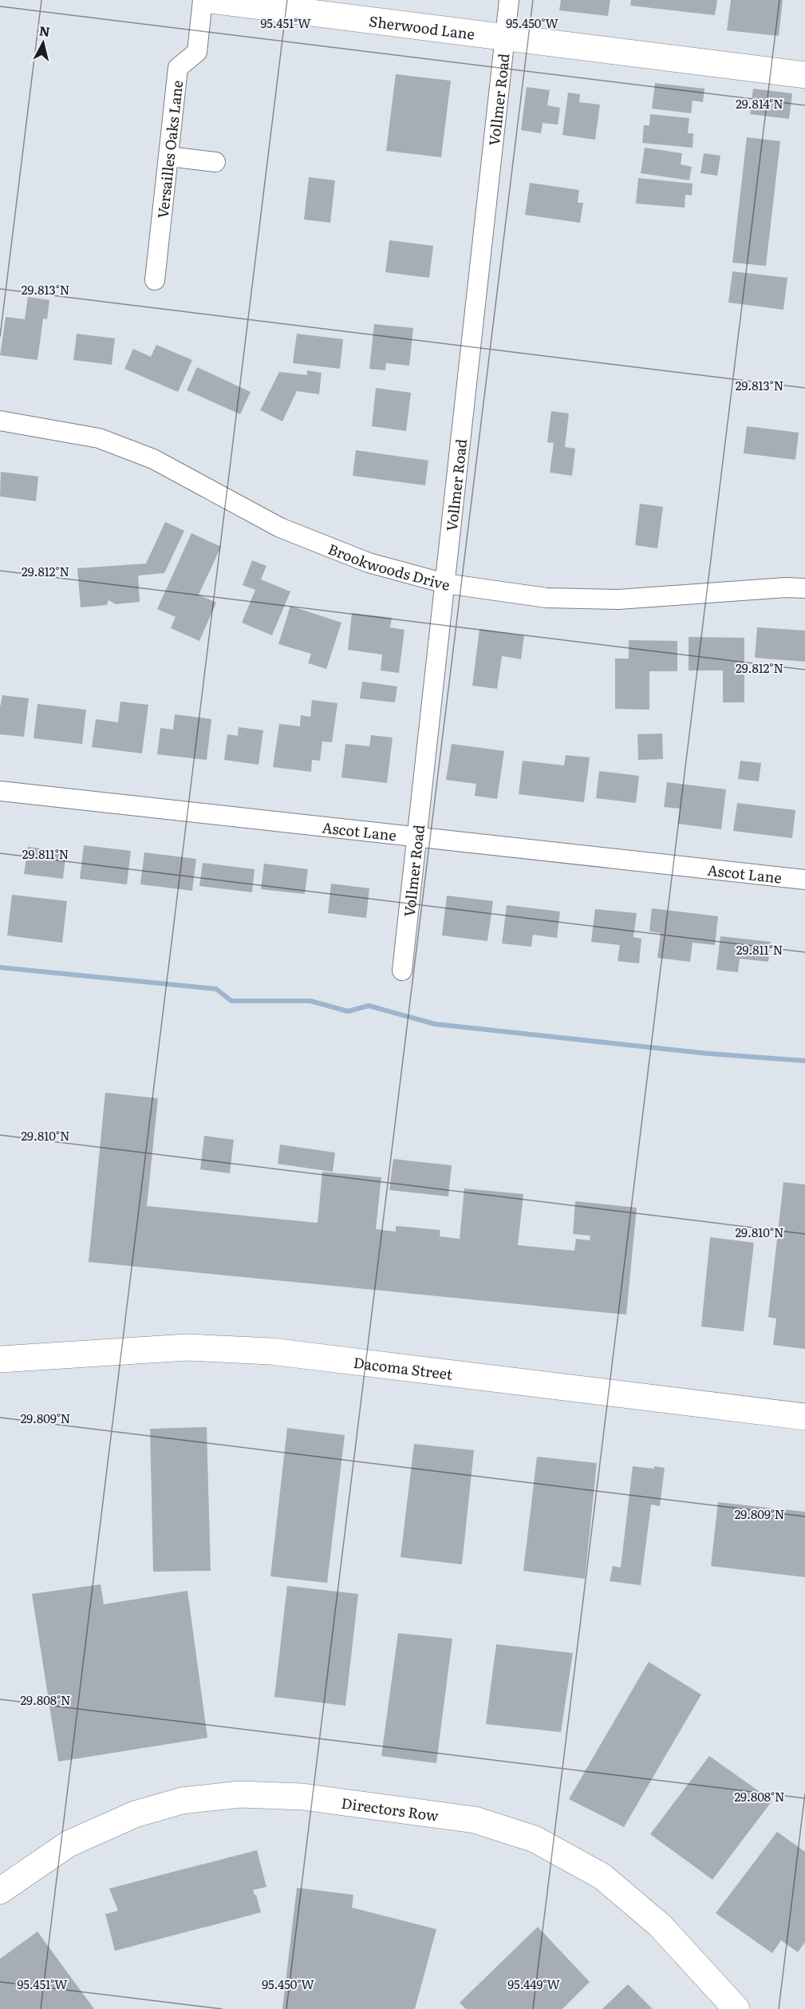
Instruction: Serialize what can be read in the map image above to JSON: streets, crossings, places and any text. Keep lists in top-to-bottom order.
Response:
{
  "streets": {
    "street": [
      "Sherwood Lane",
      "Vollmer Road",
      "Versailles Oaks Lane",
      "Brookwoods Drive",
      "Ascot Lane",
      "Dacoma Street",
      "Directors Row"
    ]
  },
  "crossings": [
    ["Sherwood Lane", "Vollmer Road"],
    ["Vollmer Road", "Brookwoods Drive"],
    ["Vollmer Road", "Ascot Lane"]
  ],
  "north": "top",
  "coordinates": [
    "95.451°W",
    "95.450°W",
    "29.814°N",
    "29.813°N",
    "29.812°N",
    "29.811°N",
    "29.810°N",
    "29.809°N",
    "29.808°N",
    "95.449°W"
  ]
}
